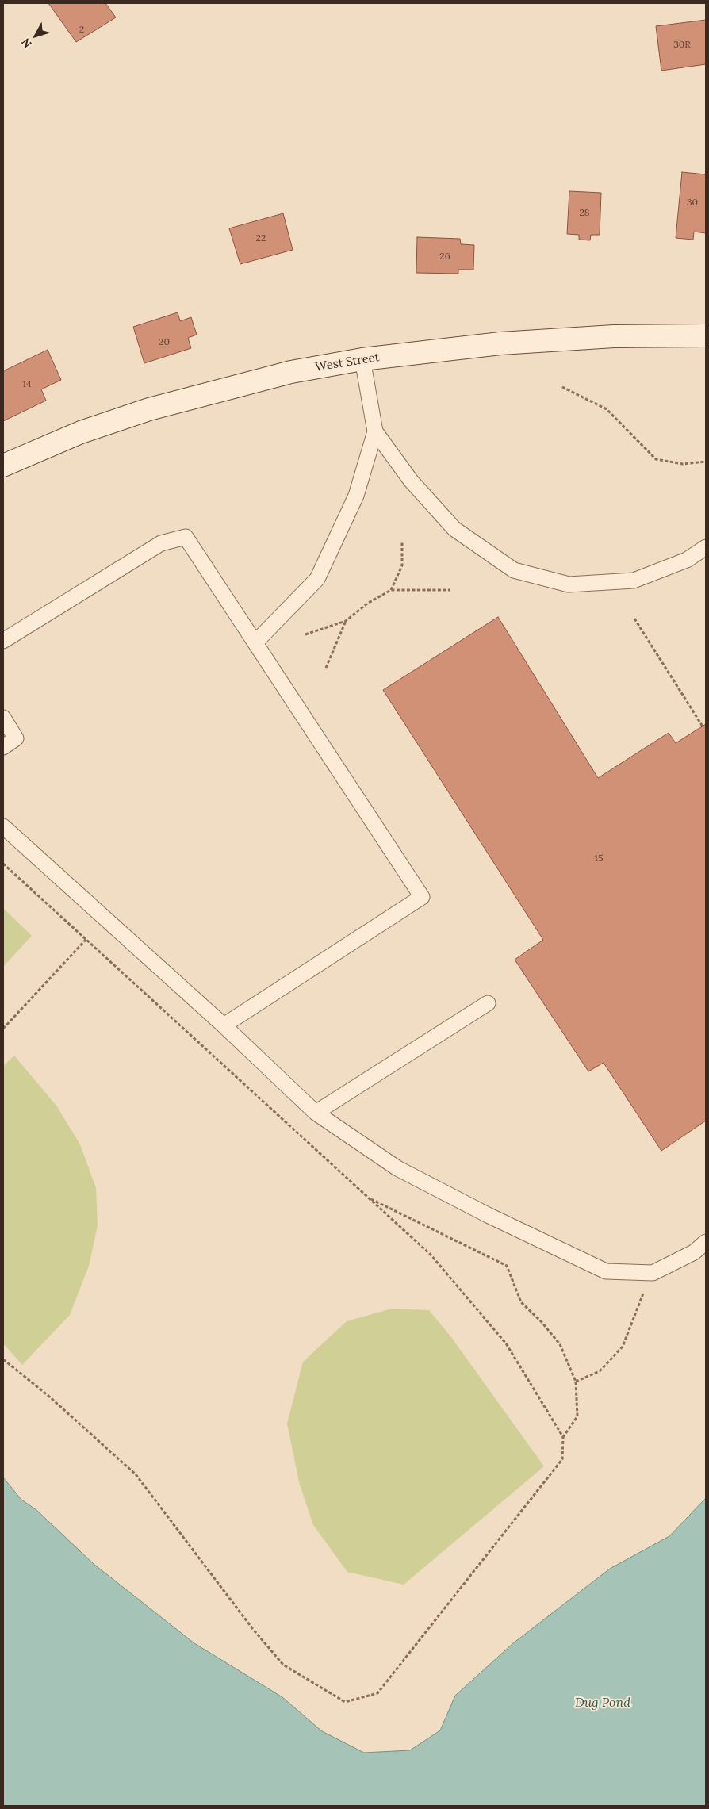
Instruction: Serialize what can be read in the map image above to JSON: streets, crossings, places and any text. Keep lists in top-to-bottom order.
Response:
{
  "streets": {
    "street": ["West Street"]
  },
  "water": ["Dug Pond"],
  "house_numbers": [
    "2",
    "30R",
    "30",
    "28",
    "22",
    "26",
    "20",
    "14",
    "15"
  ],
  "north": "bottom left"
}
